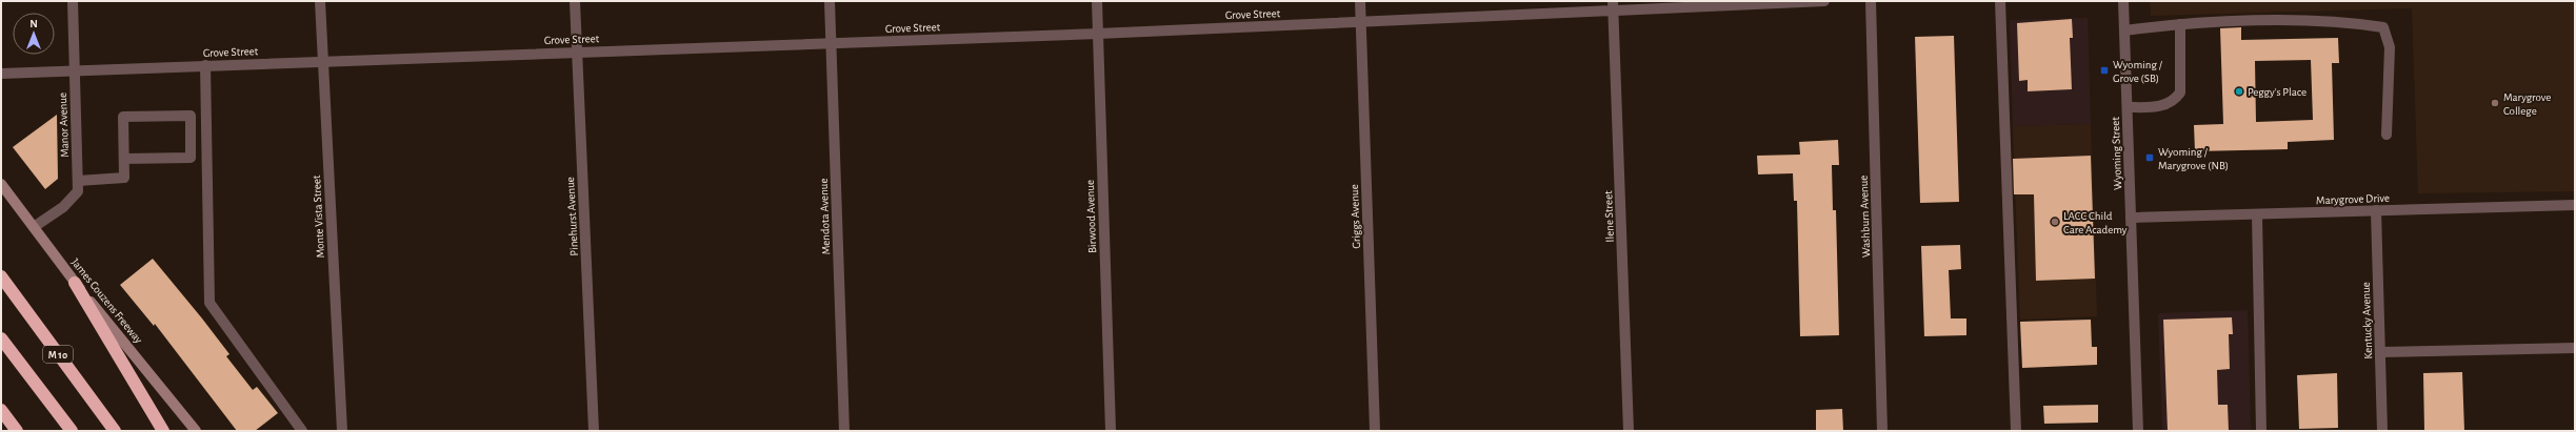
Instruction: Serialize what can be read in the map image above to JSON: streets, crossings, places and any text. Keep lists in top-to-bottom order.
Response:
{
  "streets": {
    "highway": ["M 10"],
    "main road": ["James Couzens Freeway"],
    "street": [
      "Grove Street",
      "Manor Avenue",
      "Wyoming Street",
      "Marygrove Drive",
      "Monte Vista Street",
      "Pinehurst Avenue",
      "Mendota Avenue",
      "Birwood Avenue",
      "Griggs Avenue",
      "Ilene Street",
      "Washburn Avenue",
      "Kentucky Avenue"
    ]
  },
  "crossings": [
    ["Grove Street", "Manor Avenue"],
    ["Grove Street", "Monte Vista Street"],
    ["Grove Street", "Pinehurst Avenue"],
    ["Grove Street", "Mendota Avenue"],
    ["Grove Street", "Birwood Avenue"],
    ["Grove Street", "Griggs Avenue"],
    ["Grove Street", "Ilene Street"],
    ["Manor Avenue", "James Couzens Freeway"],
    ["Wyoming Street", "Marygrove Drive"],
    ["Marygrove Drive", "Kentucky Avenue"]
  ],
  "places": {
    "transit": ["Wyoming / Grove (SB)", "Wyoming / Marygrove (NB)"],
    "other": ["Peggy's Place", "Marygrove College", "LACC Child Care Academy"]
  },
  "north": "top"
}
